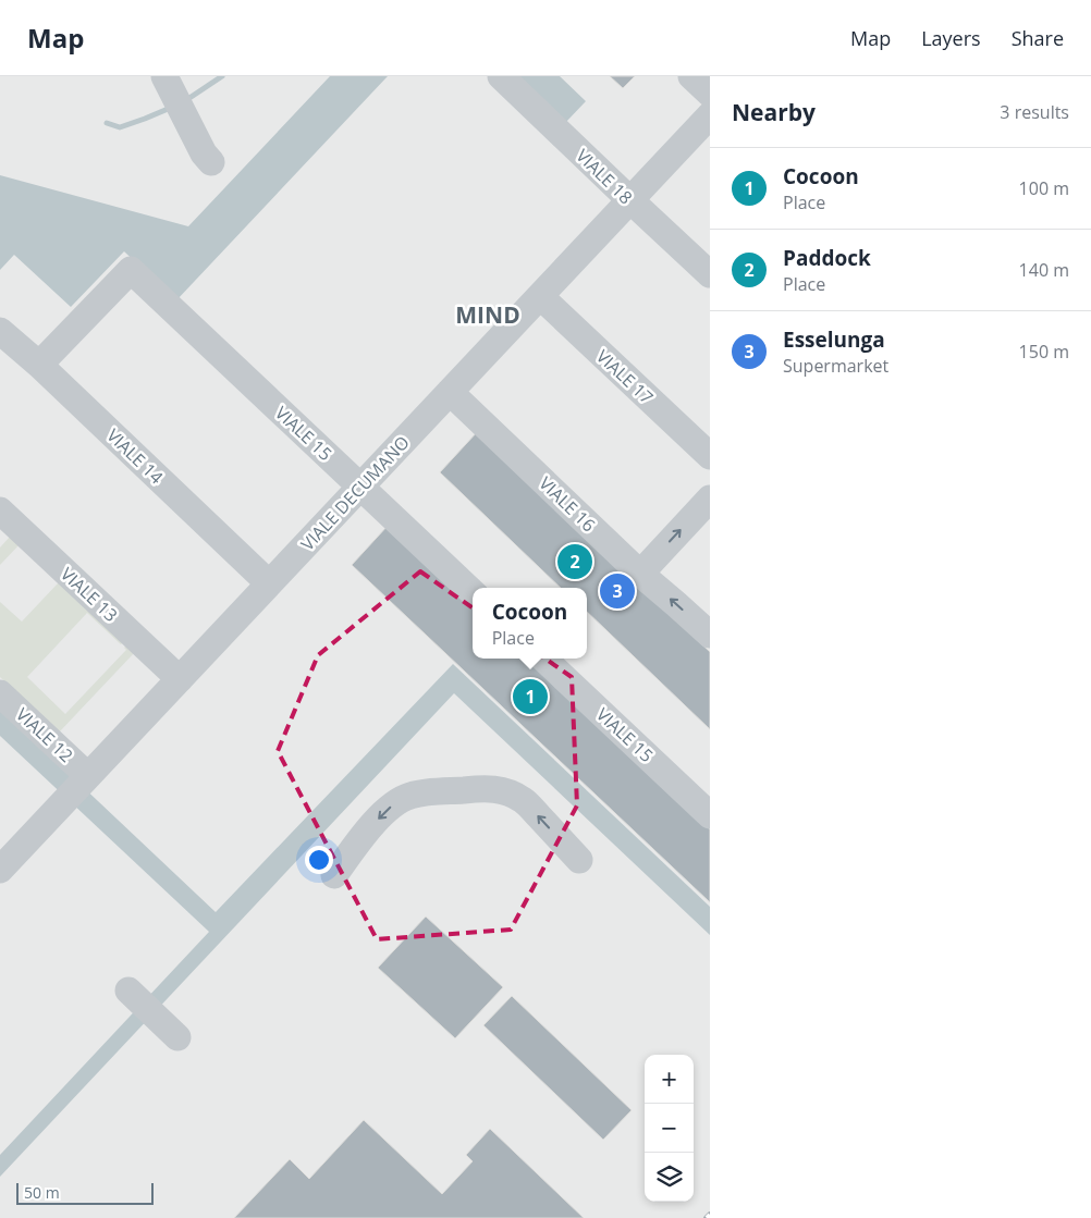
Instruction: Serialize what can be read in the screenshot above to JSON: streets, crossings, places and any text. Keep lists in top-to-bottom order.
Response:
{
  "streets": {
    "lane": [
      "VIALE 18",
      "VIALE 17",
      "VIALE 15",
      "VIALE 14",
      "VIALE DECUMANO",
      "VIALE 16",
      "VIALE 13",
      "VIALE 12"
    ]
  },
  "crossings": [
    ["VIALE 18", "VIALE DECUMANO"],
    ["VIALE 17", "VIALE DECUMANO"],
    ["VIALE 15", "VIALE 14"],
    ["VIALE 15", "VIALE DECUMANO"],
    ["VIALE 14", "VIALE DECUMANO"],
    ["VIALE DECUMANO", "VIALE 16"],
    ["VIALE DECUMANO", "VIALE 13"],
    ["VIALE DECUMANO", "VIALE 12"]
  ],
  "districts": ["MIND"],
  "scale_bar": "50 m",
  "page": {
    "header": "Map",
    "nav": ["Map", "Layers", "Share"],
    "heading": ["Nearby", "3 results"],
    "list": [
      {
        "mark": "1",
        "name": "Cocoon",
        "note": "Place",
        "value": "100 m"
      },
      {
        "mark": "2",
        "name": "Paddock",
        "note": "Place",
        "value": "140 m"
      },
      {
        "mark": "3",
        "name": "Esselunga",
        "note": "Supermarket",
        "value": "150 m"
      }
    ],
    "pins": ["2", "3", "1"],
    "popup": ["Cocoon", "Place"],
    "map_buttons": ["+", "−"],
    "scale": "50 m"
  }
}
